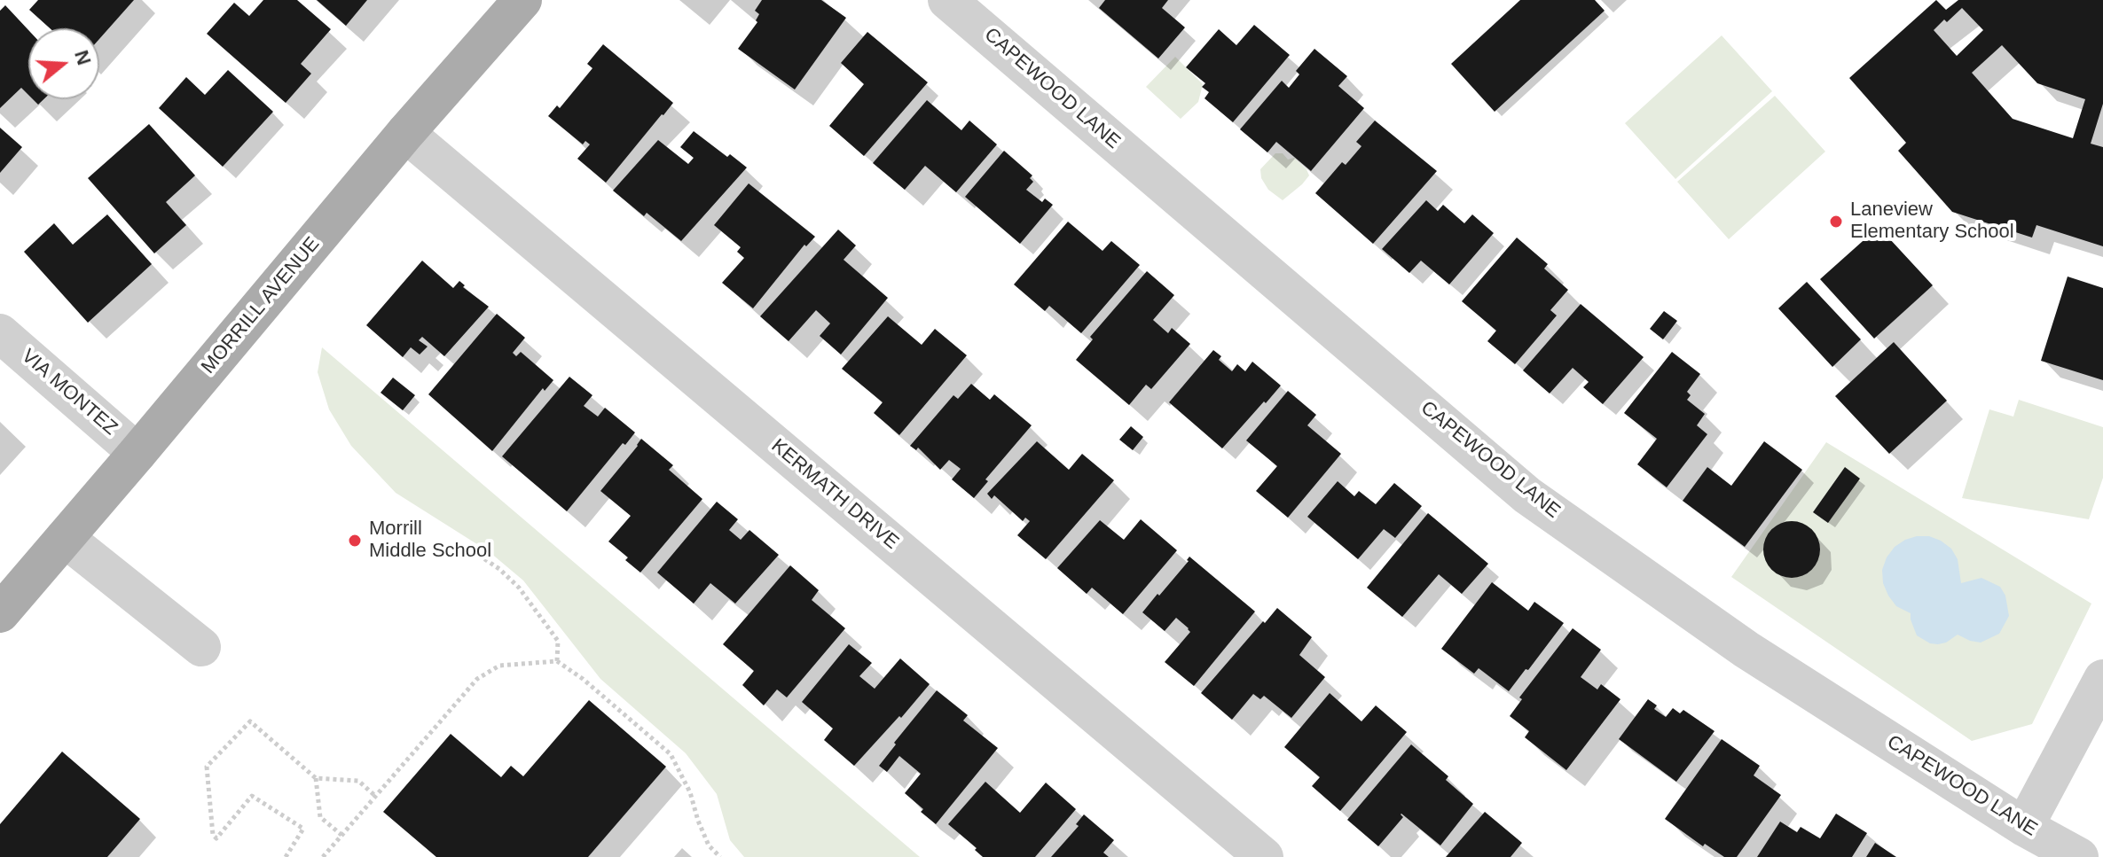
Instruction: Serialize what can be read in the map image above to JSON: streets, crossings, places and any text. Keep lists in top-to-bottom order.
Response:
{
  "streets": {
    "main road": ["MORRILL AVENUE"],
    "street": ["CAPEWOOD LANE", "VIA MONTEZ", "KERMATH DRIVE"]
  },
  "crossings": [
    ["MORRILL AVENUE", "VIA MONTEZ"],
    ["MORRILL AVENUE", "KERMATH DRIVE"]
  ],
  "places": ["Laneview Elementary School", "Morrill Middle School"],
  "north": "right"
}
